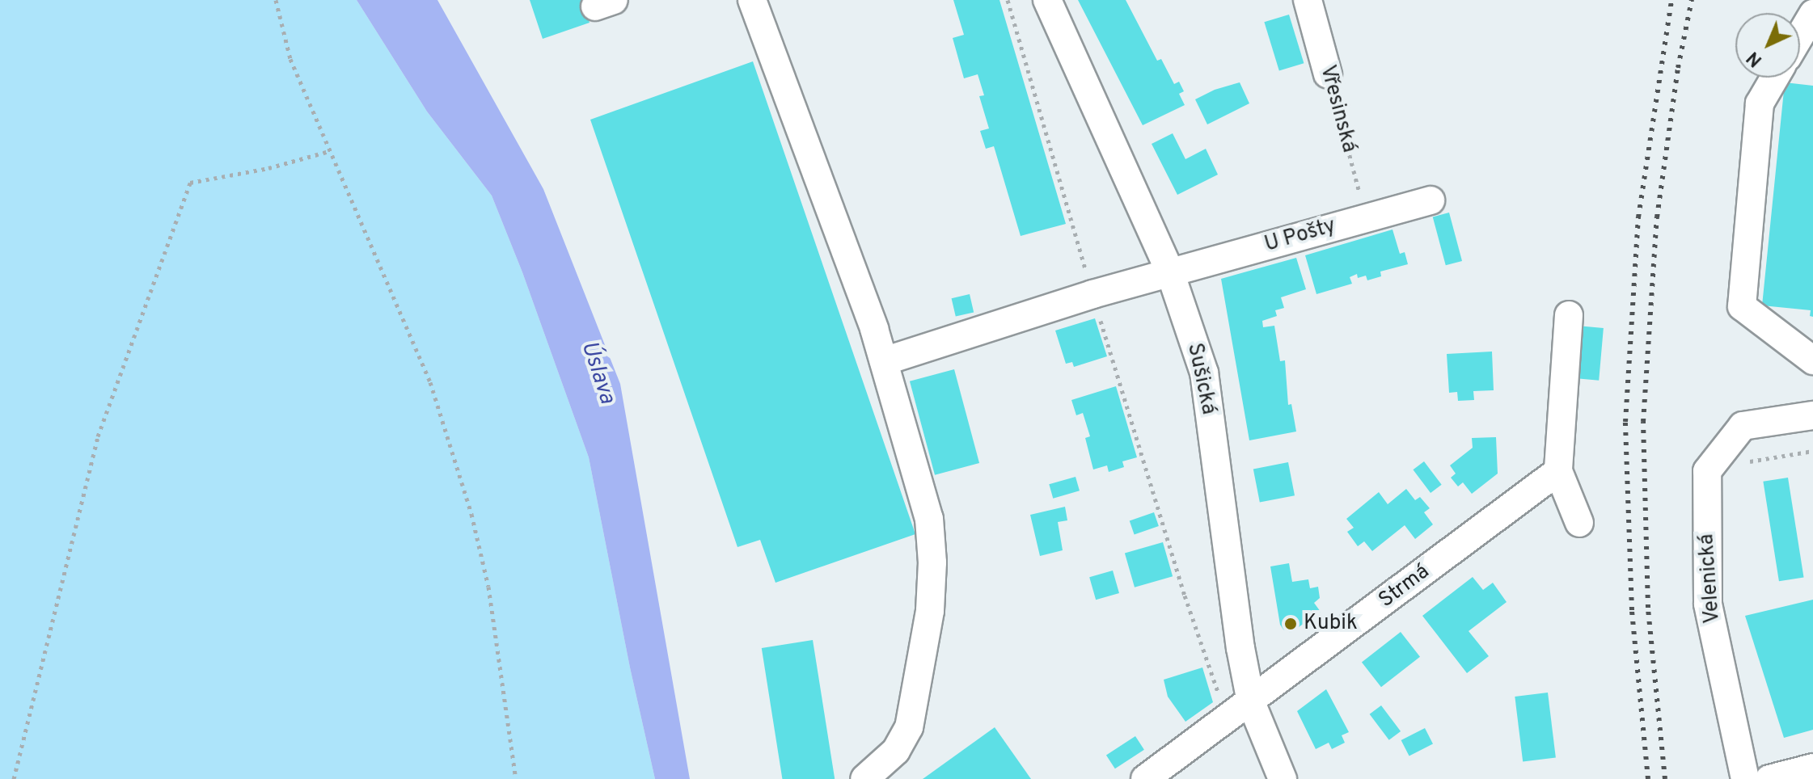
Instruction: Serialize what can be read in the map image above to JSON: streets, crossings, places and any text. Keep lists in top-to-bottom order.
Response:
{
  "streets": {
    "street": [
      "Vřesinská",
      "U Pošty",
      "Sušická",
      "Velenická",
      "Strmá"
    ]
  },
  "crossings": [
    ["Vřesinská", "U Pošty"],
    ["U Pošty", "Sušická"],
    ["Sušická", "Strmá"]
  ],
  "water": ["Úslava"],
  "places": ["Kubik"],
  "north": "bottom left"
}
